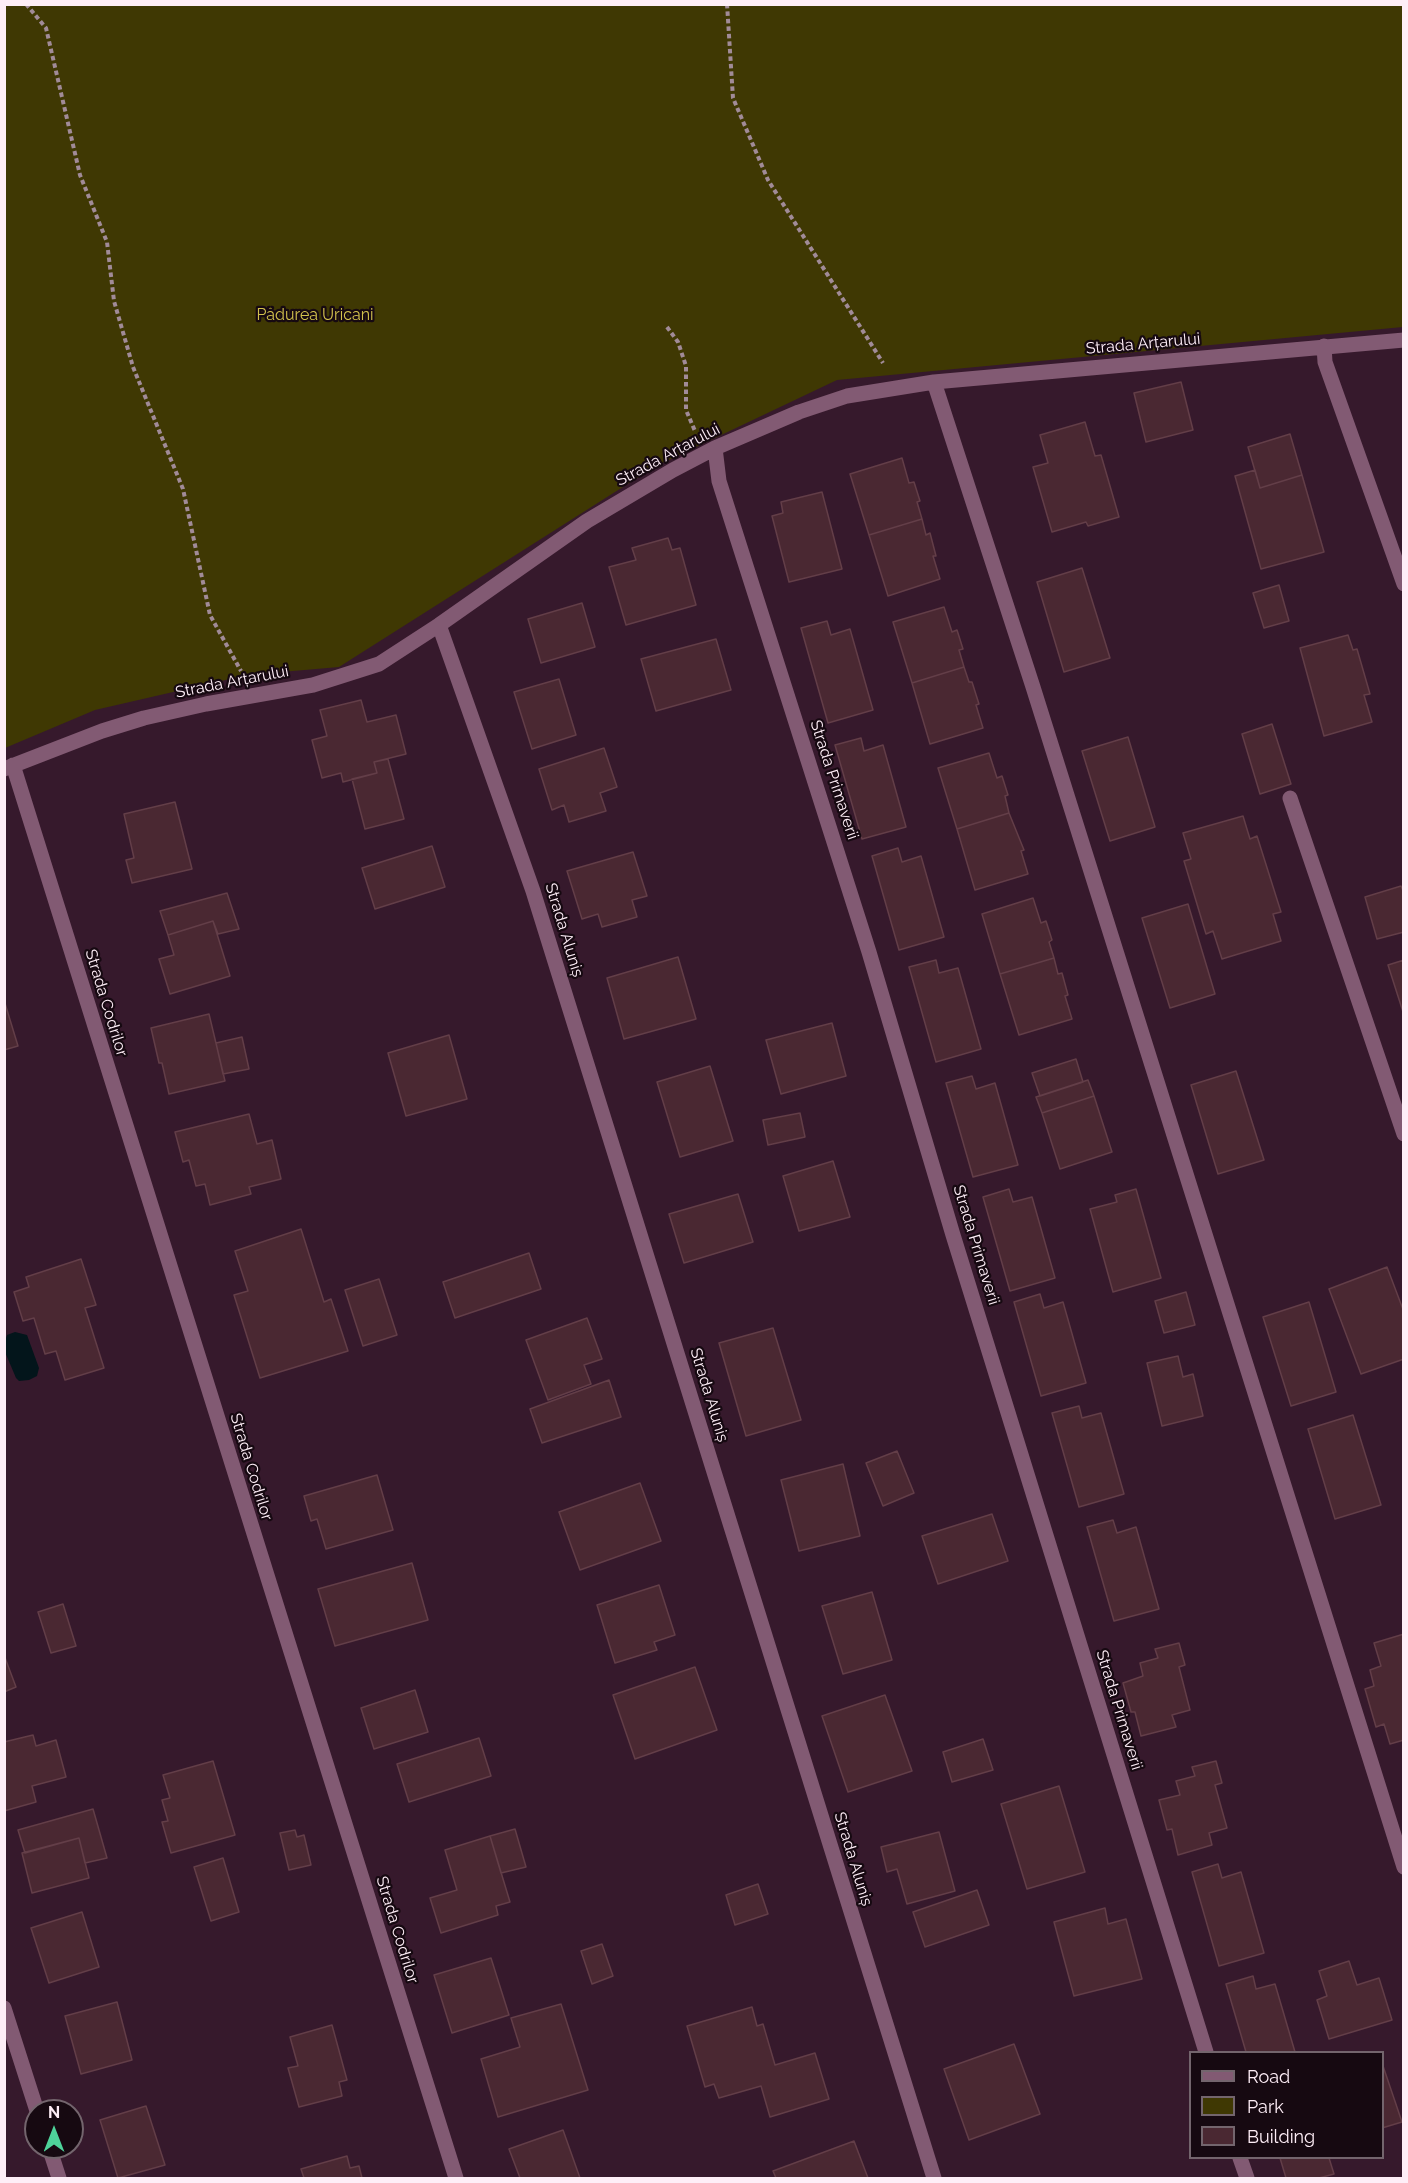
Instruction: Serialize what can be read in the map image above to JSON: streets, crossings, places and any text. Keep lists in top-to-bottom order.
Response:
{
  "streets": {
    "street": [
      "Strada Arțarului",
      "Strada Primaverii",
      "Strada Aluniș",
      "Strada Codrilor"
    ]
  },
  "crossings": [
    ["Strada Arțarului", "Strada Primaverii"],
    ["Strada Arțarului", "Strada Aluniș"],
    ["Strada Arțarului", "Strada Codrilor"]
  ],
  "parks": ["Pădurea Uricani"],
  "legend": ["Road", "Park", "Building"],
  "north": "top"
}
